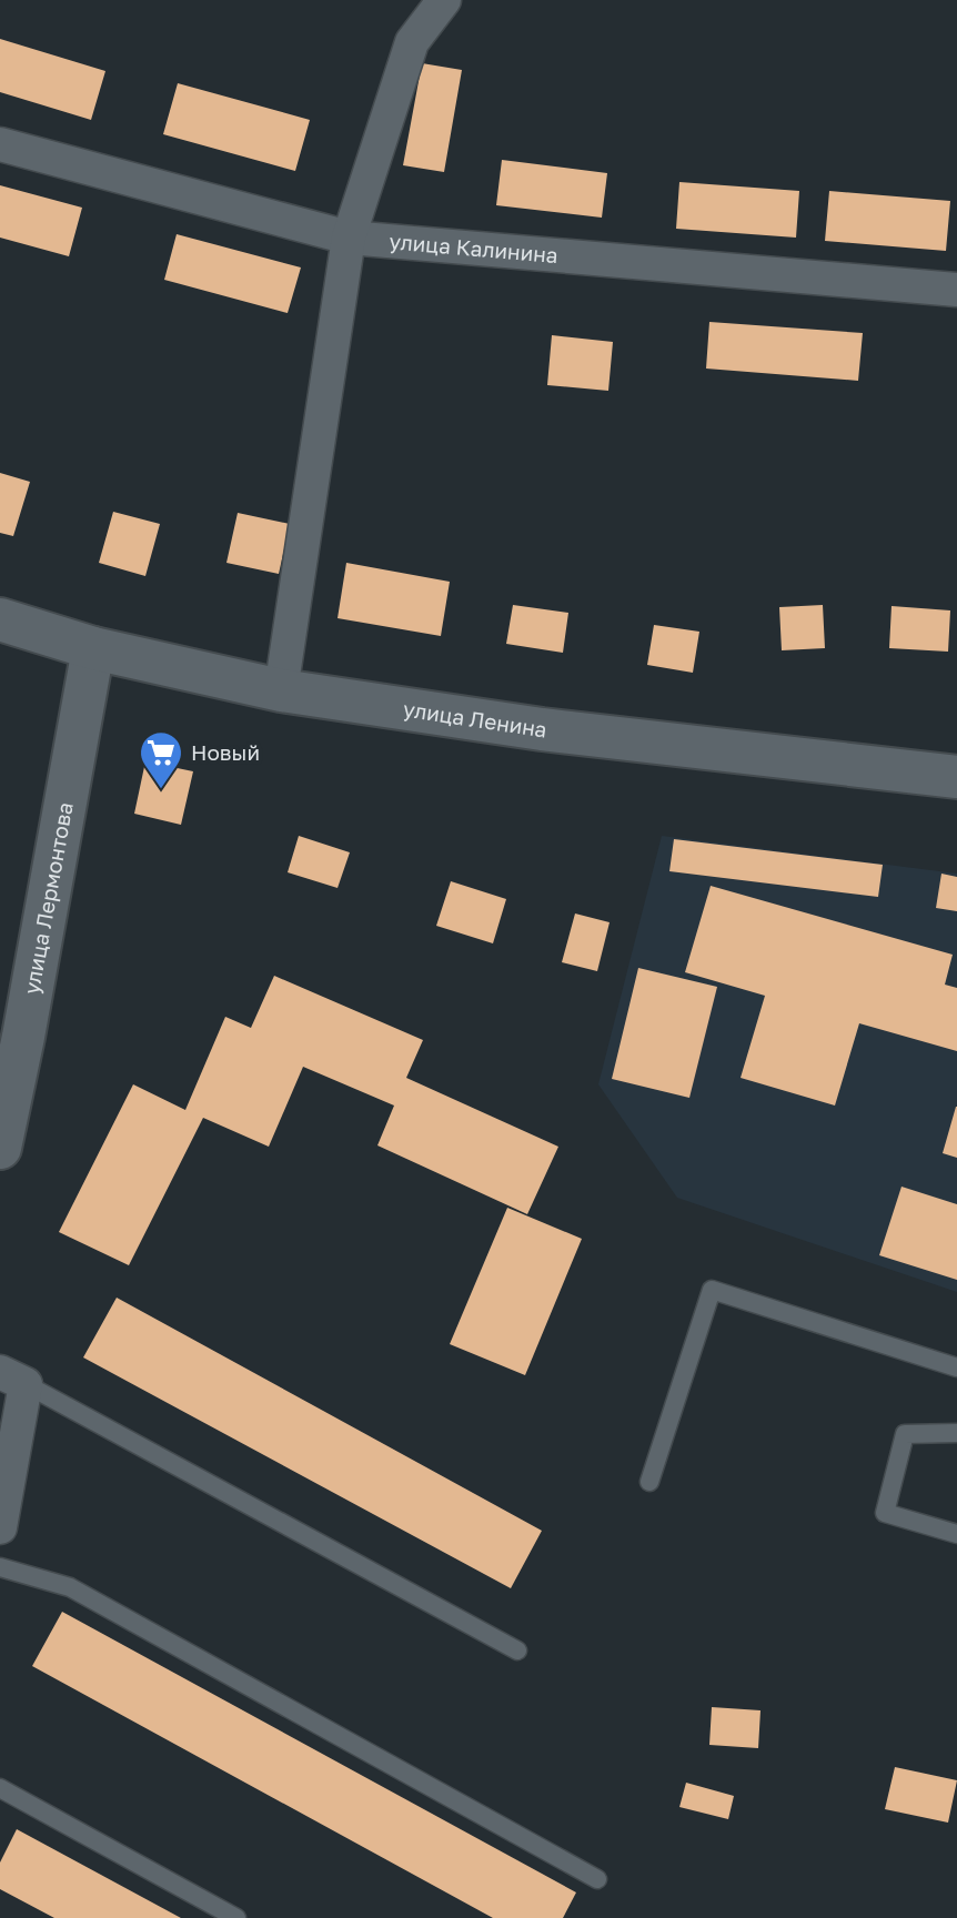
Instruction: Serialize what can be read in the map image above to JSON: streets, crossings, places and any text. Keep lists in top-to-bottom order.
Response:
{
  "streets": {
    "main road": ["улица Ленина", "улица Лермонтова"],
    "street": ["улица Калинина"]
  },
  "crossings": [
    ["улица Ленина", "улица Лермонтова"]
  ],
  "places": {
    "supermarket": ["Новый"]
  }
}
